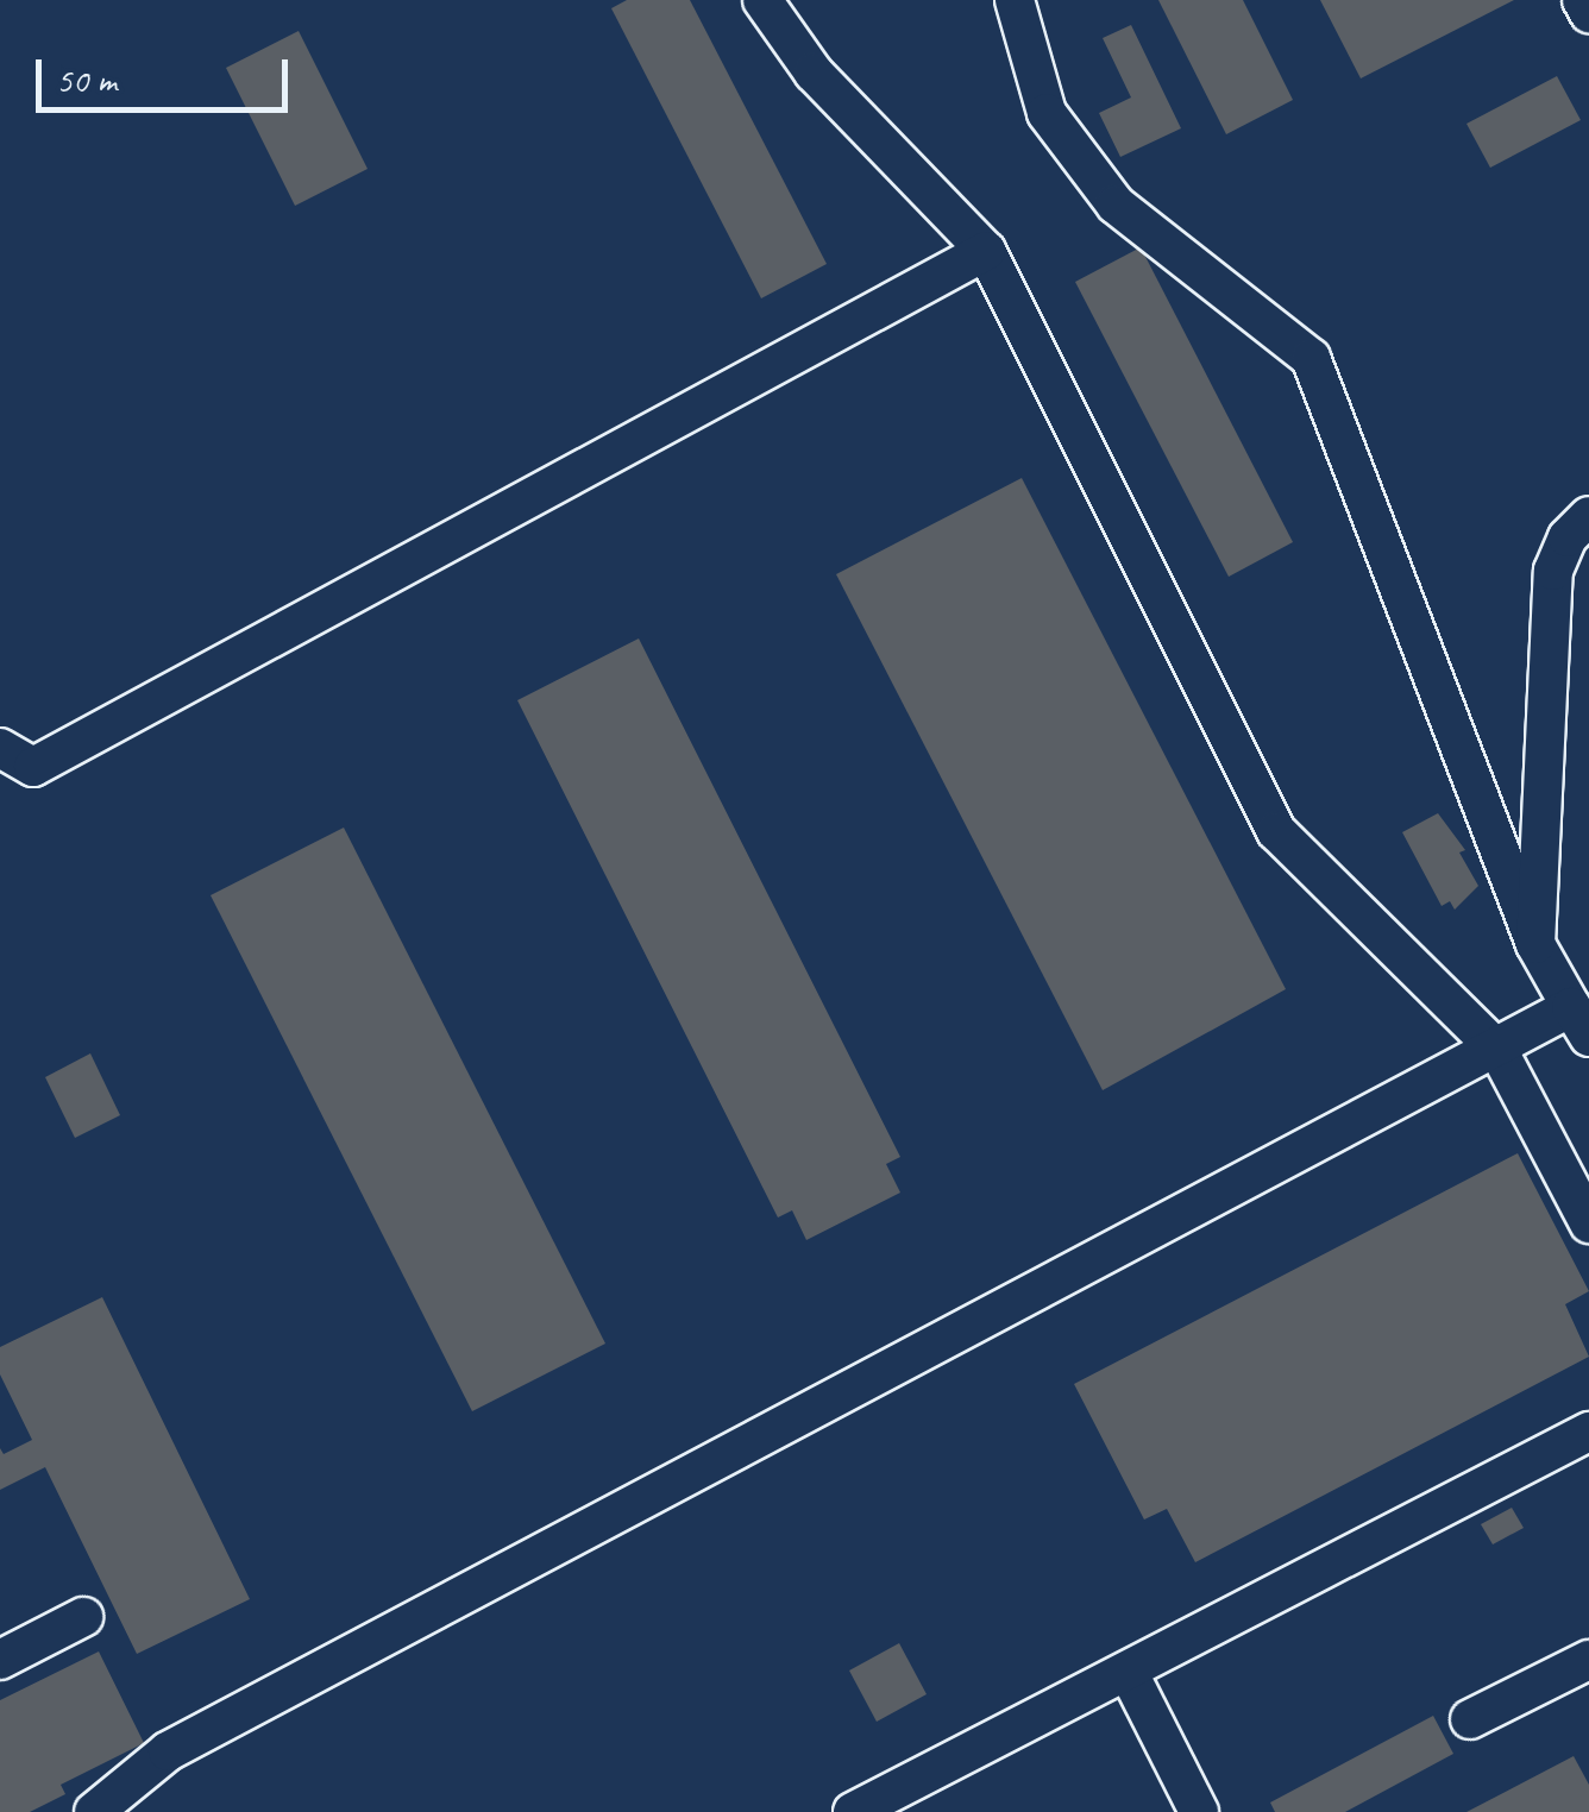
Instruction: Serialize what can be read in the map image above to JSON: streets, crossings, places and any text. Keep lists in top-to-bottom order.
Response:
{
  "scale_bar": "50 m"
}
